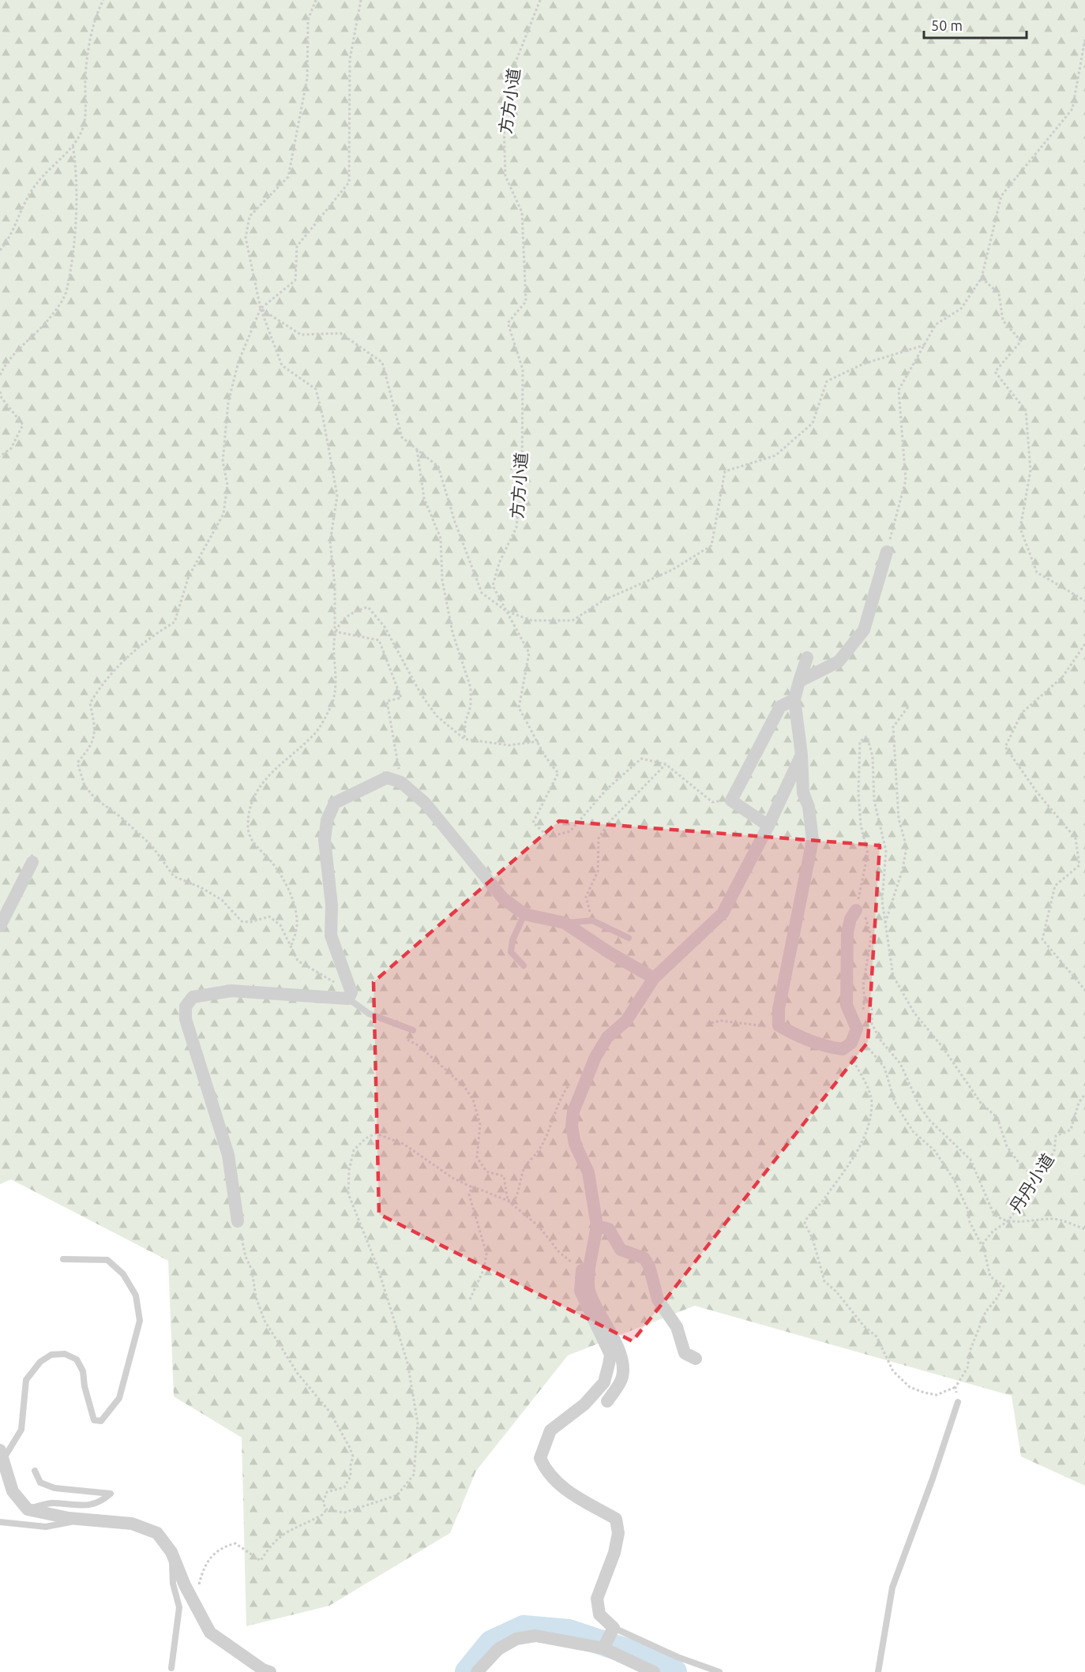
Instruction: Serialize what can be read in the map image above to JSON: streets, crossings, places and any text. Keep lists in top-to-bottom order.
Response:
{
  "streets": {
    "path": ["方方小道", "丹丹小道"]
  },
  "scale_bar": "50 m"
}
